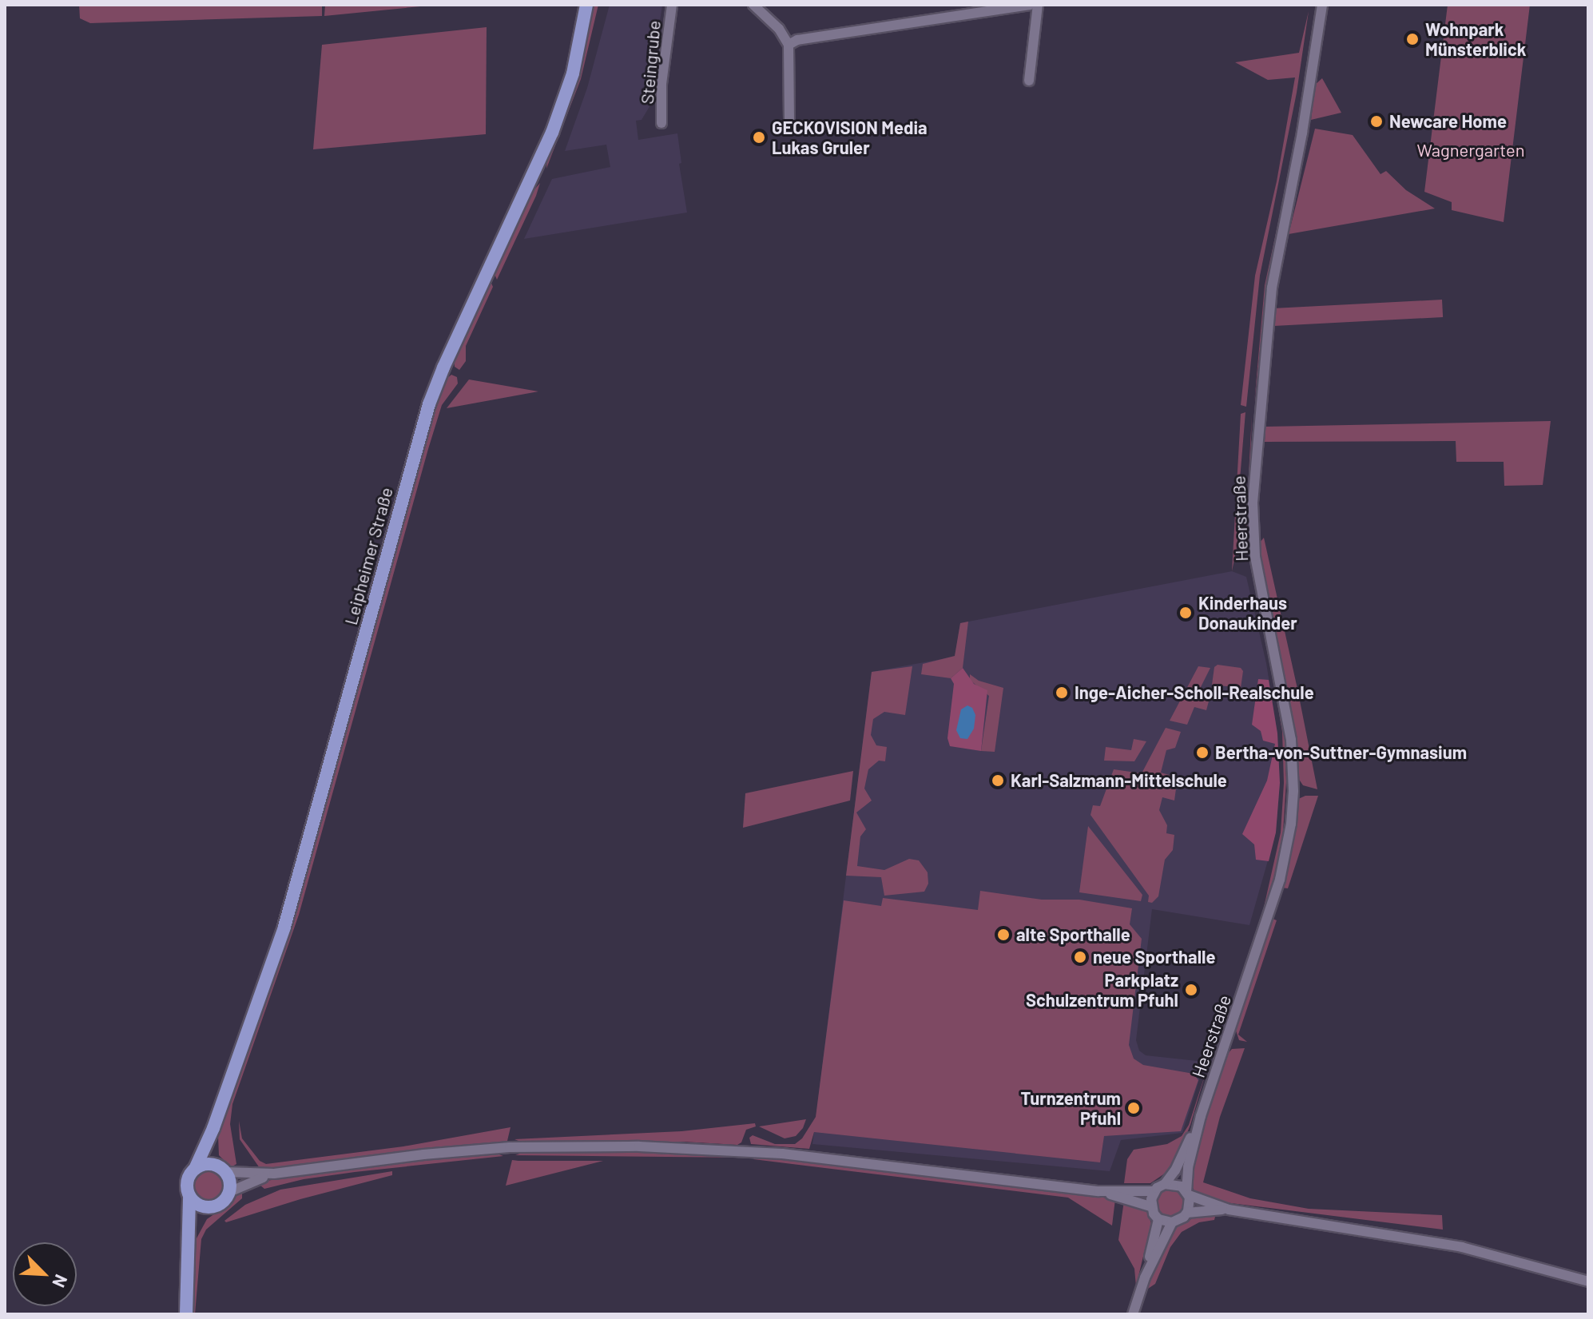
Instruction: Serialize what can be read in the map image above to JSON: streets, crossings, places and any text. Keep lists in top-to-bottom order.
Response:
{
  "streets": {
    "main road": ["Leipheimer Straße"],
    "street": ["Steingrube", "Heerstraße"]
  },
  "parks": ["Wagnergarten"],
  "places": [
    "Wohnpark Münsterblick",
    "Newcare Home",
    "GECKOVISION Media Lukas Gruler",
    "Kinderhaus Donaukinder",
    "Inge-Aicher-Scholl-Realschule",
    "Bertha-von-Suttner-Gymnasium",
    "Karl-Salzmann-Mittelschule",
    "alte Sporthalle",
    "neue Sporthalle",
    "Parkplatz Schulzentrum Pfuhl",
    "Turnzentrum Pfuhl"
  ],
  "north": "bottom right"
}
